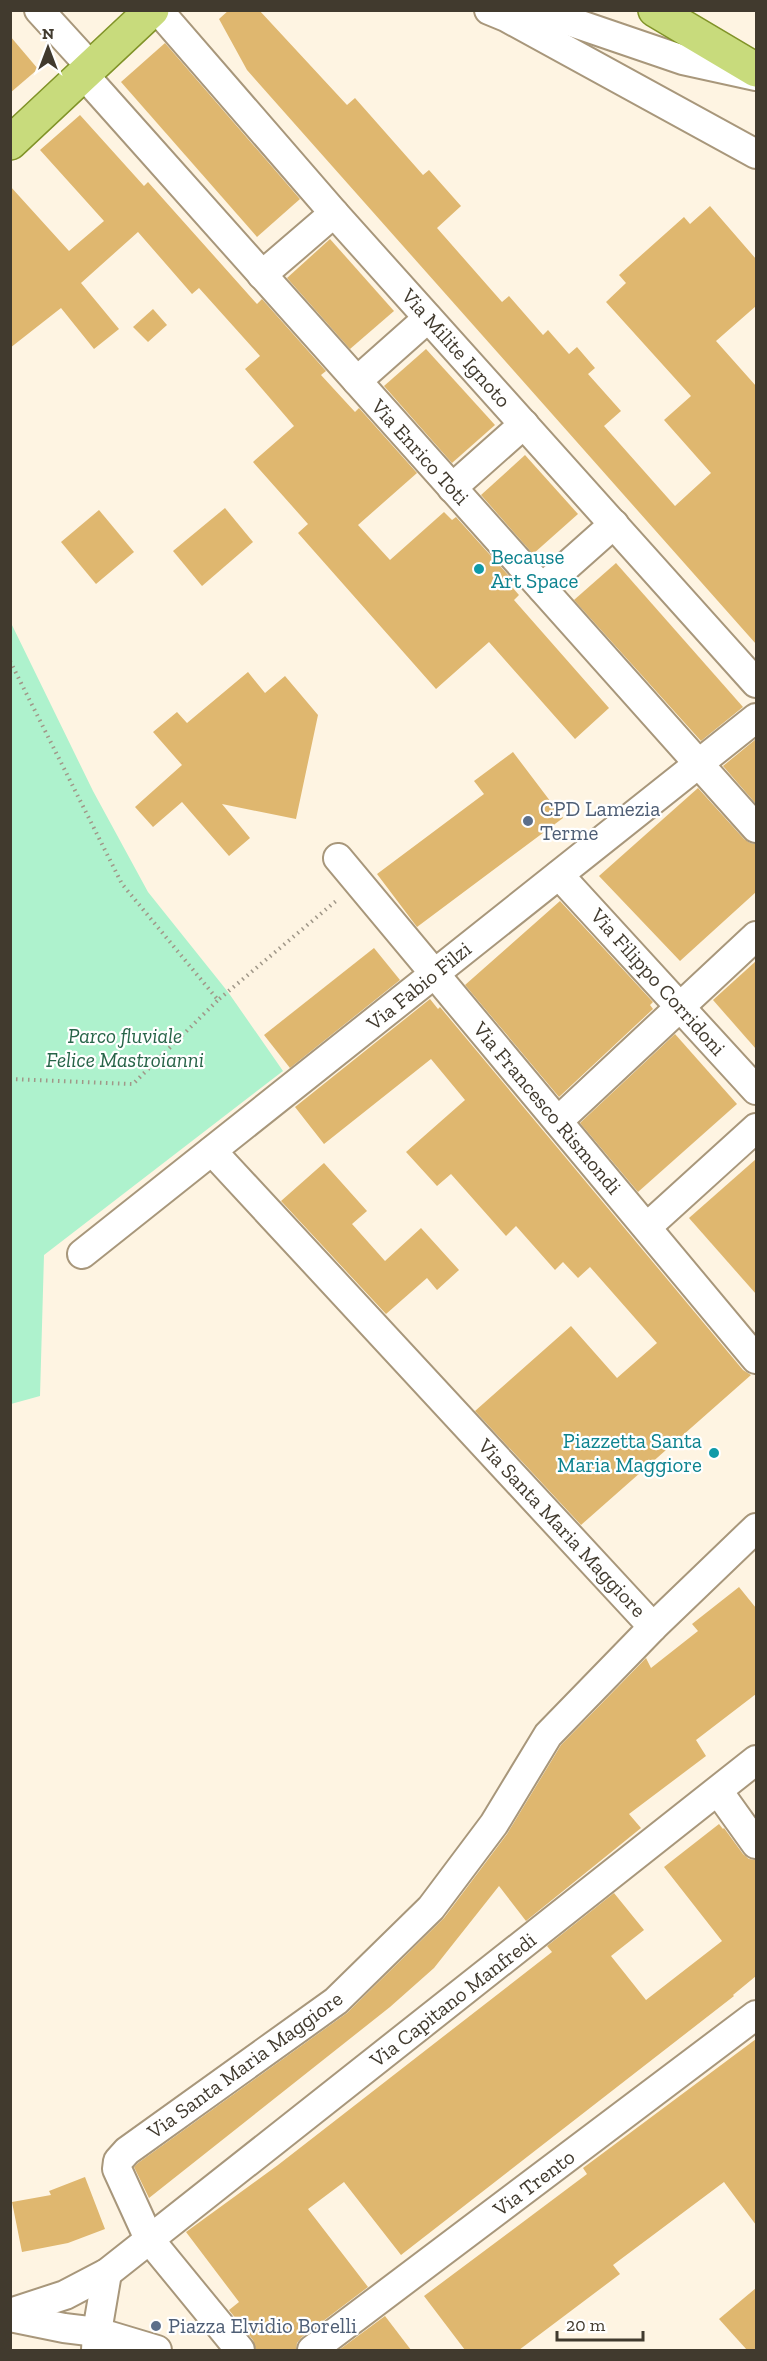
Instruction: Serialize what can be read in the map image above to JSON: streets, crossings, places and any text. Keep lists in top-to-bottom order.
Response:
{
  "streets": {
    "street": [
      "Via Milite Ignoto",
      "Via Enrico Toti",
      "Via Filippo Corridoni",
      "Via Fabio Filzi",
      "Via Francesco Rismondi",
      "Via Santa Maria Maggiore",
      "Via Capitano Manfredi",
      "Via Trento"
    ]
  },
  "crossings": [
    ["Via Enrico Toti", "Via Fabio Filzi"],
    ["Via Filippo Corridoni", "Via Fabio Filzi"],
    ["Via Fabio Filzi", "Via Francesco Rismondi"],
    ["Via Fabio Filzi", "Via Santa Maria Maggiore"],
    ["Via Santa Maria Maggiore", "Via Capitano Manfredi"]
  ],
  "parks": ["Parco fluviale Felice Mastroianni"],
  "places": [
    "Because Art Space",
    "CPD Lamezia Terme",
    "Piazzetta Santa Maria Maggiore",
    "Piazza Elvidio Borelli"
  ],
  "scale_bar": "20 m",
  "north": "top"
}
